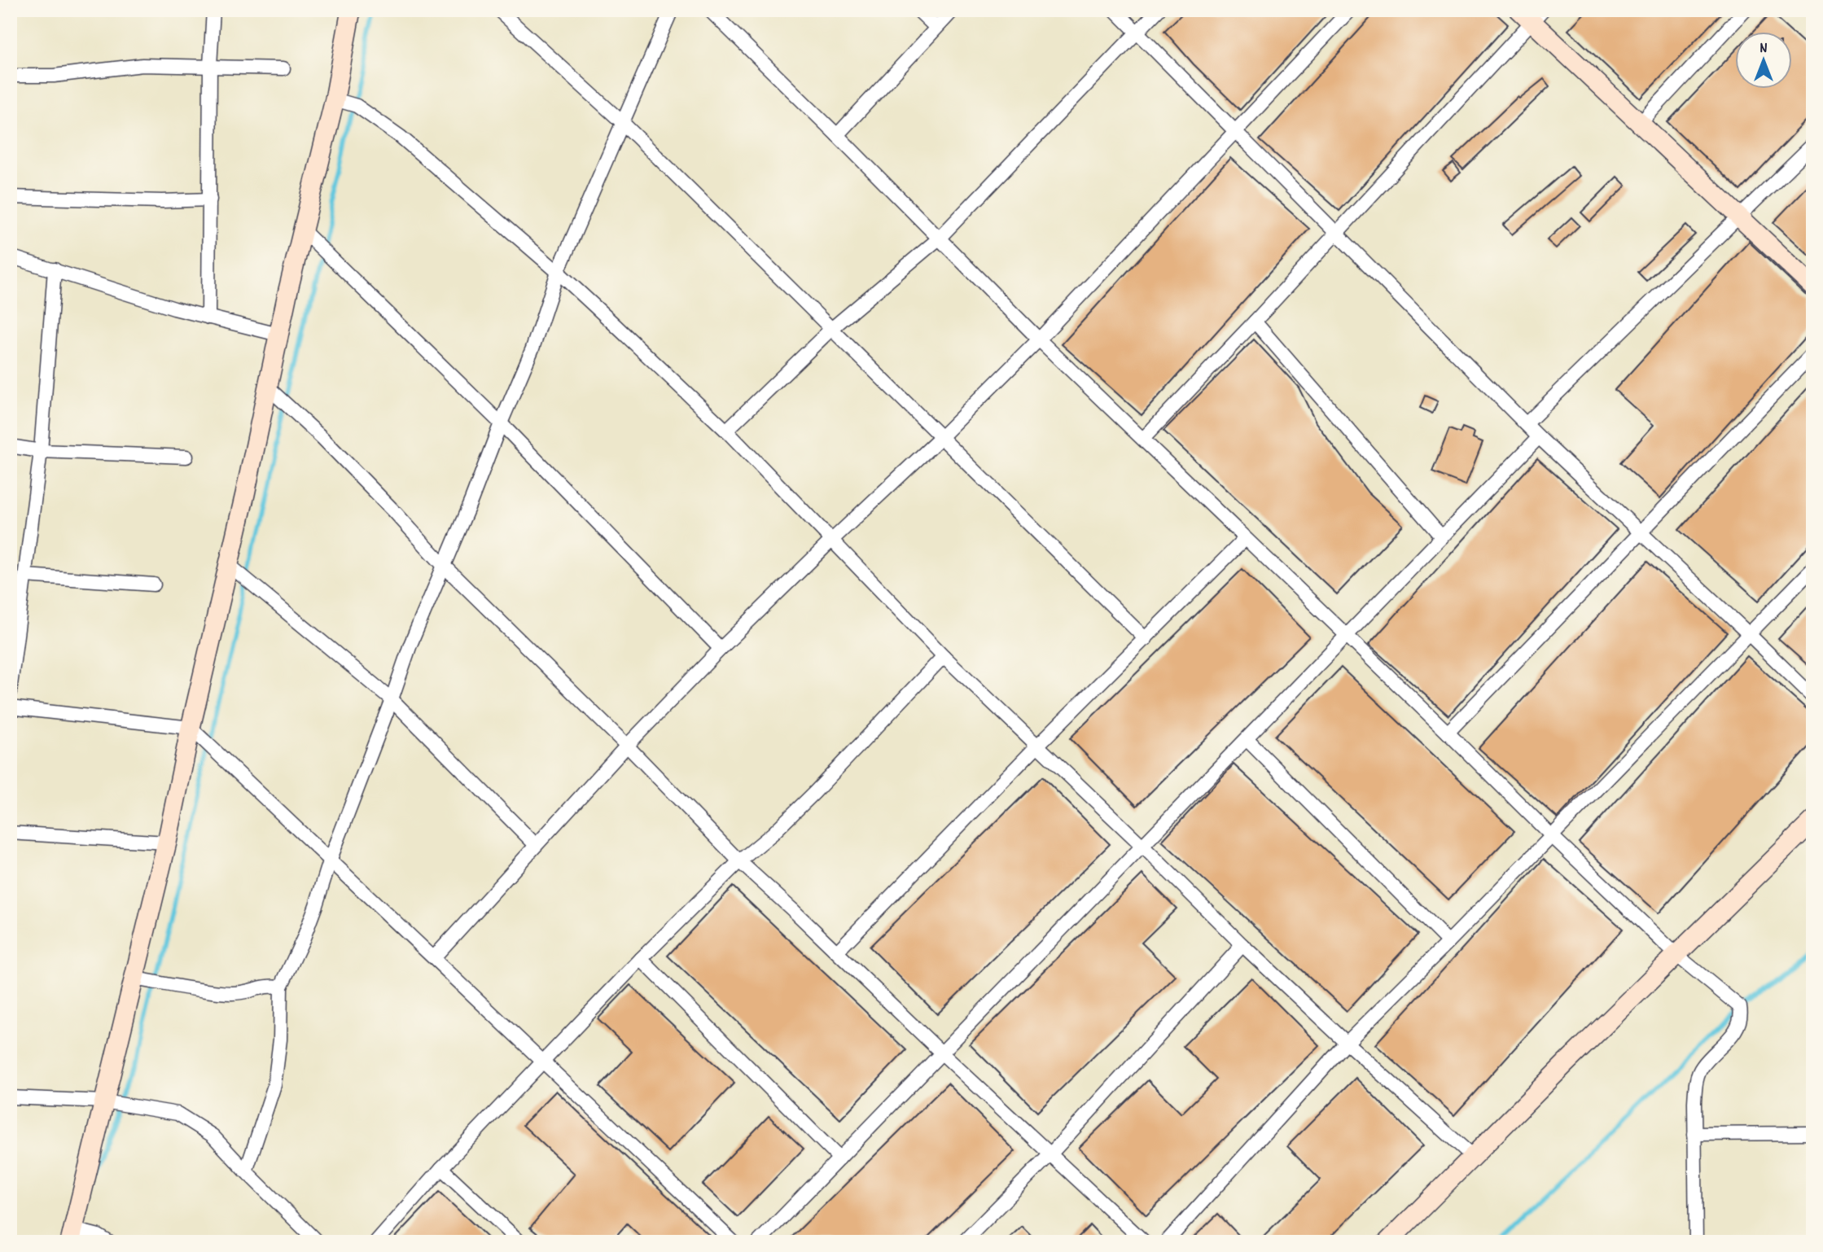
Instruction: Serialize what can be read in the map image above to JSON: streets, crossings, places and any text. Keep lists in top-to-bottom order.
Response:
{
  "north": "top"
}
